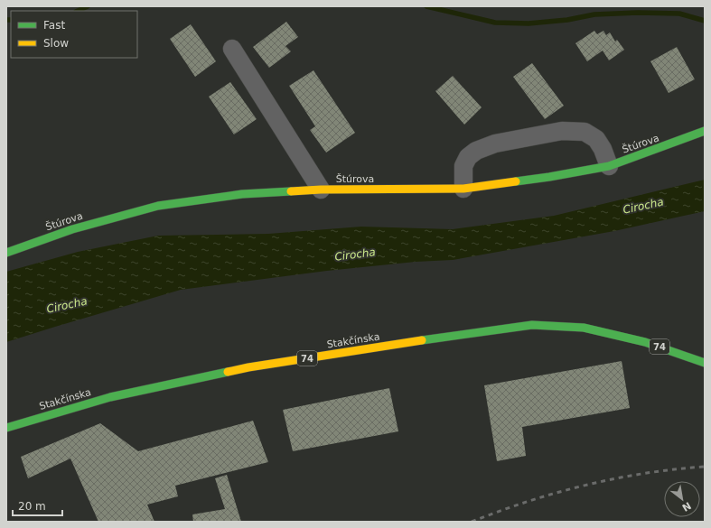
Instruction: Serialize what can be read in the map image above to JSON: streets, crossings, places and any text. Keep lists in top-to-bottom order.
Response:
{
  "streets": {
    "street": ["Štúrova", "Stakčínska", "74"]
  },
  "water": ["Cirocha"],
  "legend": ["Fast", "Slow"],
  "scale_bar": "20 m",
  "north": "bottom right"
}
